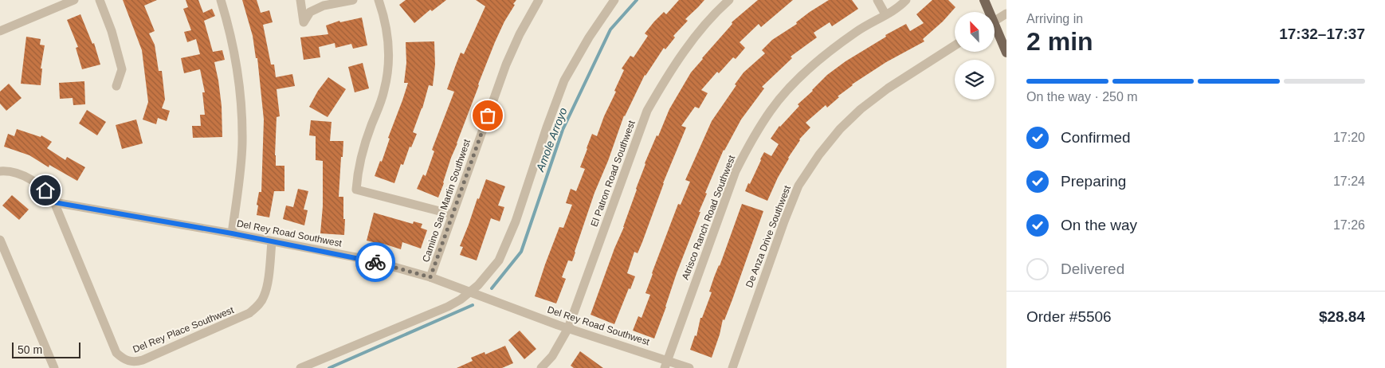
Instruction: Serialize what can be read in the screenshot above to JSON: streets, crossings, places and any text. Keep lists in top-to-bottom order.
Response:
{
  "streets": {
    "street": [
      "El Patron Road Southwest",
      "Camino San Martin Southwest",
      "Atrisco Ranch Road Southwest",
      "Del Rey Road Southwest",
      "De Anza Drive Southwest",
      "Del Rey Place Southwest"
    ]
  },
  "crossings": [
    ["El Patron Road Southwest", "Del Rey Road Southwest"],
    ["Camino San Martin Southwest", "Del Rey Road Southwest"],
    ["Atrisco Ranch Road Southwest", "Del Rey Road Southwest"],
    ["Del Rey Road Southwest", "Del Rey Place Southwest"]
  ],
  "water": ["Amole Arroyo"],
  "scale_bar": "50 m",
  "north": "top left",
  "page": {
    "heading": ["2 min", "Arriving in", "17:32–17:37"],
    "panel": ["Order #5506", "$28.84"],
    "bar": "On the way · 250 m",
    "list": [
      ["Confirmed", "17:20"],
      ["Preparing", "17:24"],
      ["On the way", "17:26"],
      "Delivered"
    ],
    "scale": "50 m"
  }
}
